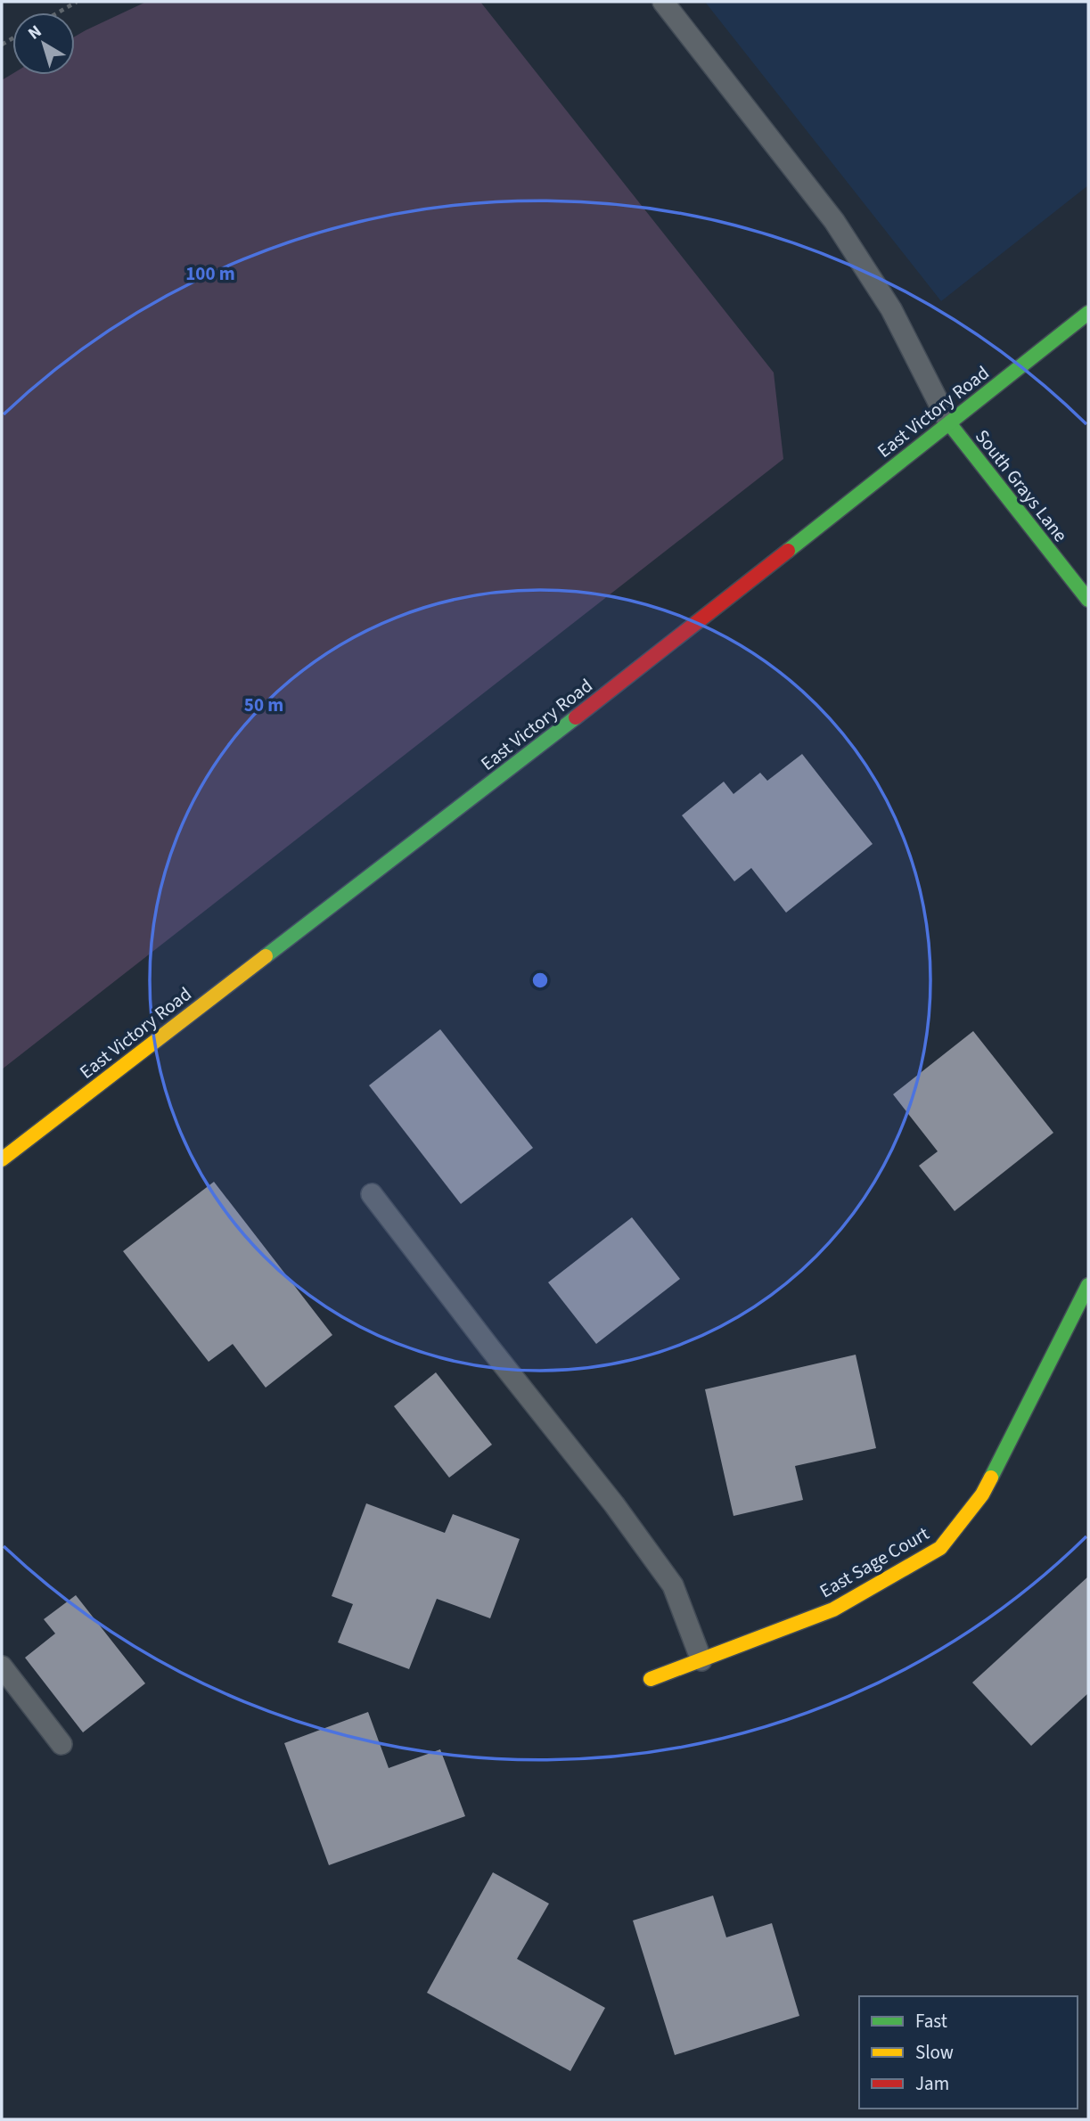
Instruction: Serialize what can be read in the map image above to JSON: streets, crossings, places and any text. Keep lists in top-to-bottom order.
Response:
{
  "streets": {
    "street": ["East Victory Road", "South Grays Lane", "East Sage Court"]
  },
  "crossings": [
    ["East Victory Road", "South Grays Lane"]
  ],
  "legend": ["Fast", "Slow", "Jam"],
  "north": "top left",
  "rings": ["100 m", "50 m"]
}
